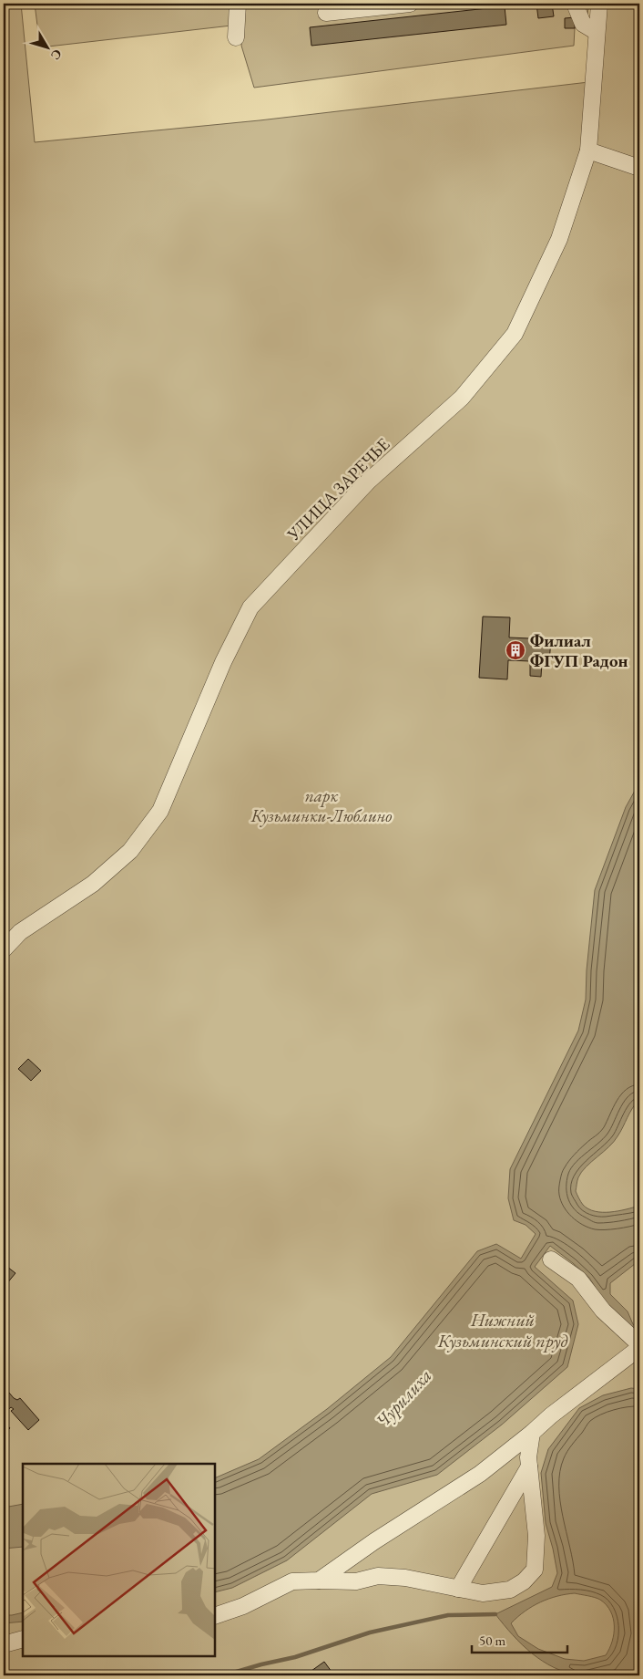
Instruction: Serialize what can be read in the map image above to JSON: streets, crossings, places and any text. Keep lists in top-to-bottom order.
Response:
{
  "streets": {
    "street": ["УЛИЦА ЗАРЕЧЬЕ"]
  },
  "water": ["Нижний Кузьминский пруд", "Чурилиха"],
  "parks": ["парк Кузьминки-Люблино"],
  "places": {
    "building": ["Филиал ФГУП Радон"]
  },
  "scale_bar": "50 m",
  "north": "bottom right"
}
